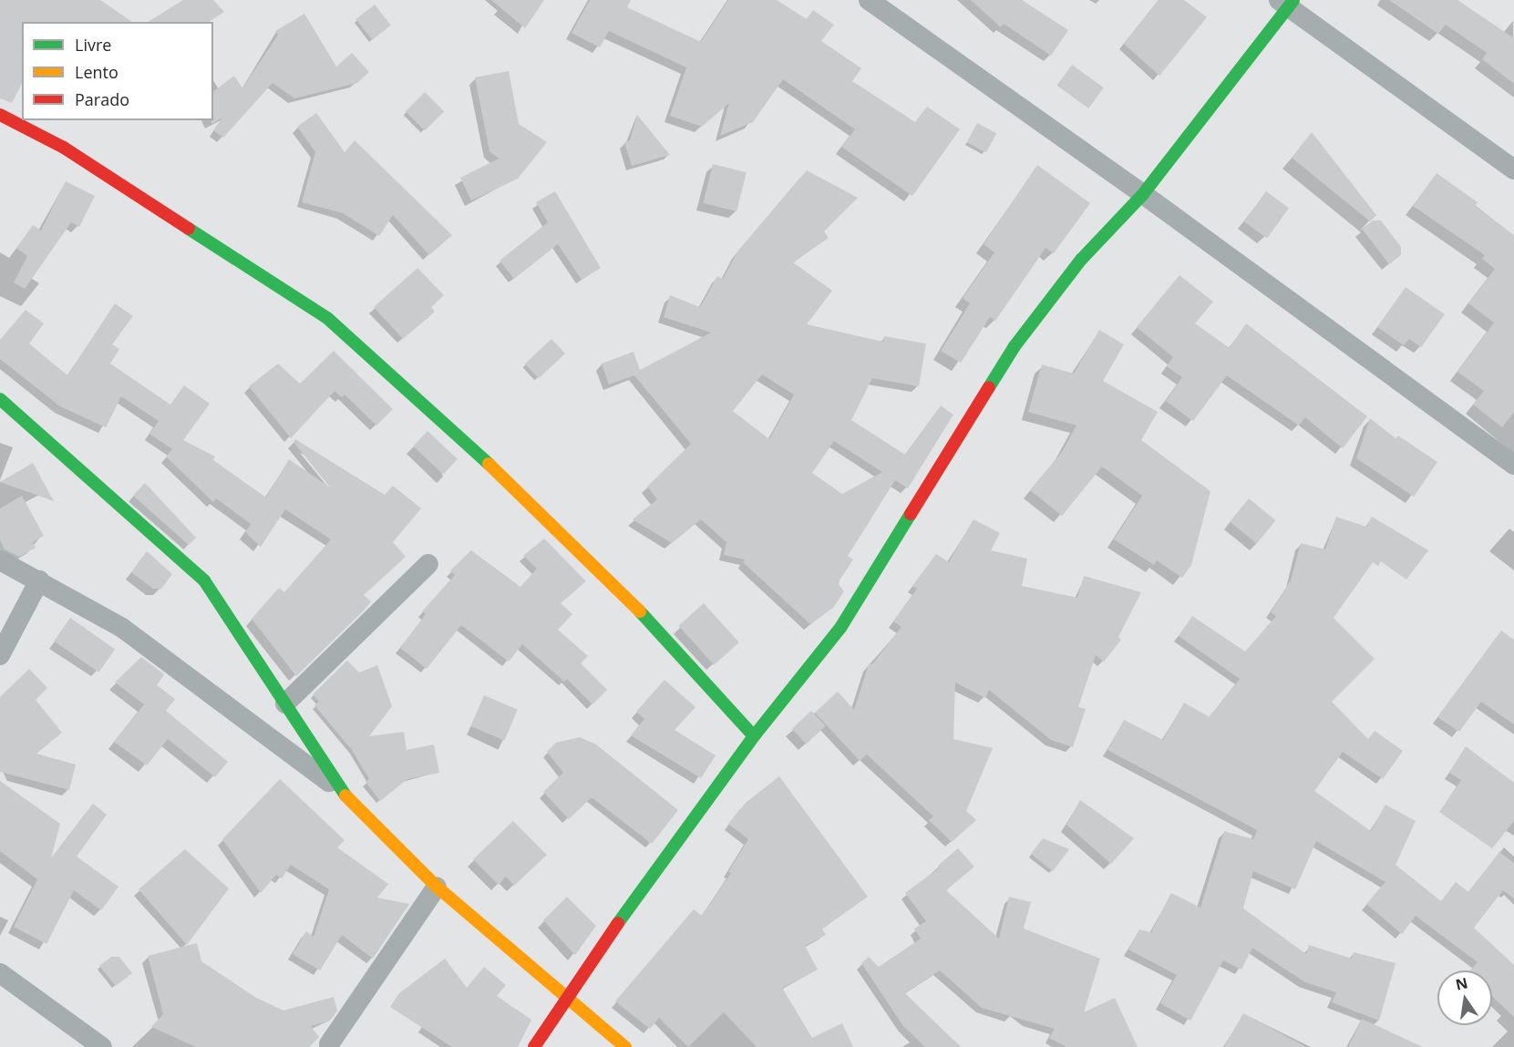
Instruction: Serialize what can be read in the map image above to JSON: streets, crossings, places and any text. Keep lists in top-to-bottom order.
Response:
{
  "legend": ["Livre", "Lento", "Parado"],
  "north": "top"
}
